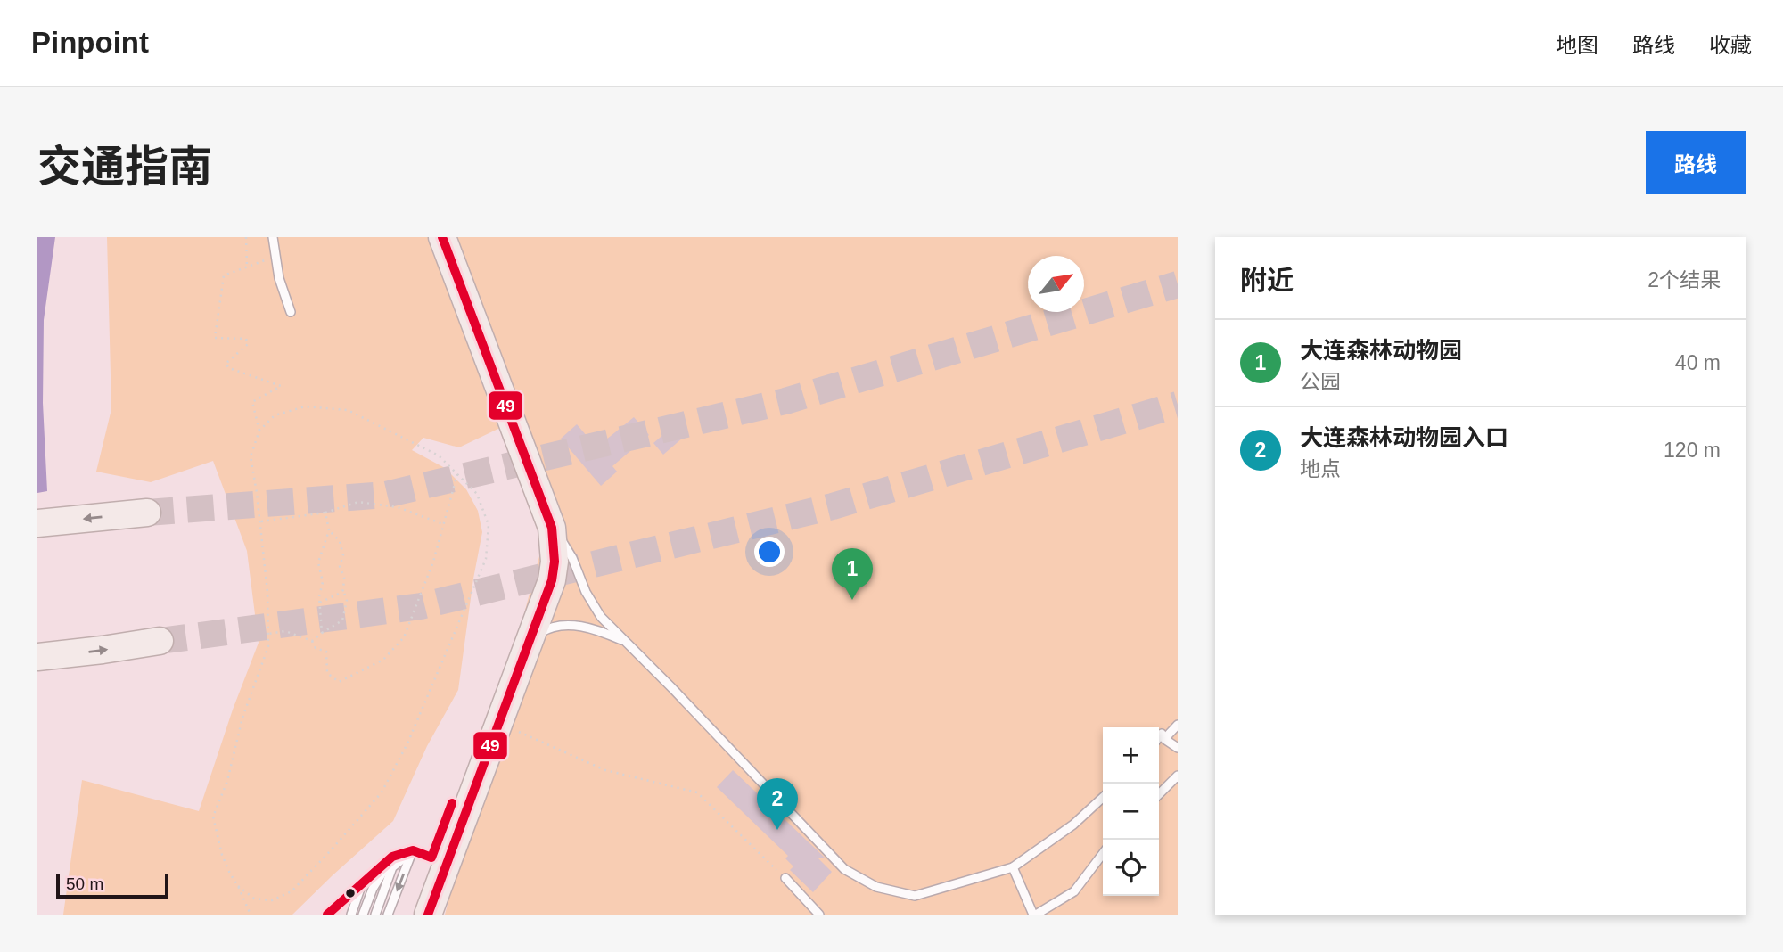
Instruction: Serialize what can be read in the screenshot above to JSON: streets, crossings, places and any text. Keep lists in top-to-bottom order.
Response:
{
  "lines": ["transit line 49"],
  "scale_bar": "50 m",
  "north": "top right",
  "page": {
    "header": "Pinpoint",
    "nav": ["地图", "路线", "收藏"],
    "title": "交通指南",
    "buttons": "路线",
    "heading": ["附近", "2个结果"],
    "list": [
      {
        "mark": "1",
        "name": "大连森林动物园",
        "note": "公园",
        "value": "40 m"
      },
      {
        "mark": "2",
        "name": "大连森林动物园入口",
        "note": "地点",
        "value": "120 m"
      }
    ],
    "pins": ["1", "2"],
    "map_buttons": ["+", "−"],
    "scale": "50 m"
  }
}
